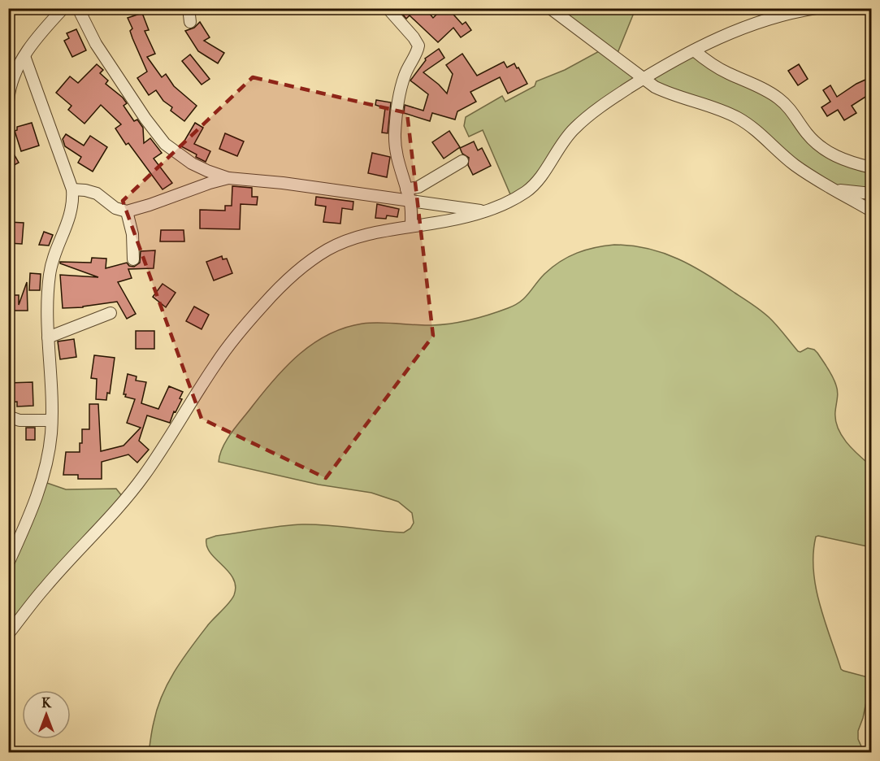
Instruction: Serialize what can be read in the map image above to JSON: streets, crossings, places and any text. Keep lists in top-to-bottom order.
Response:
{
  "north": "top"
}
